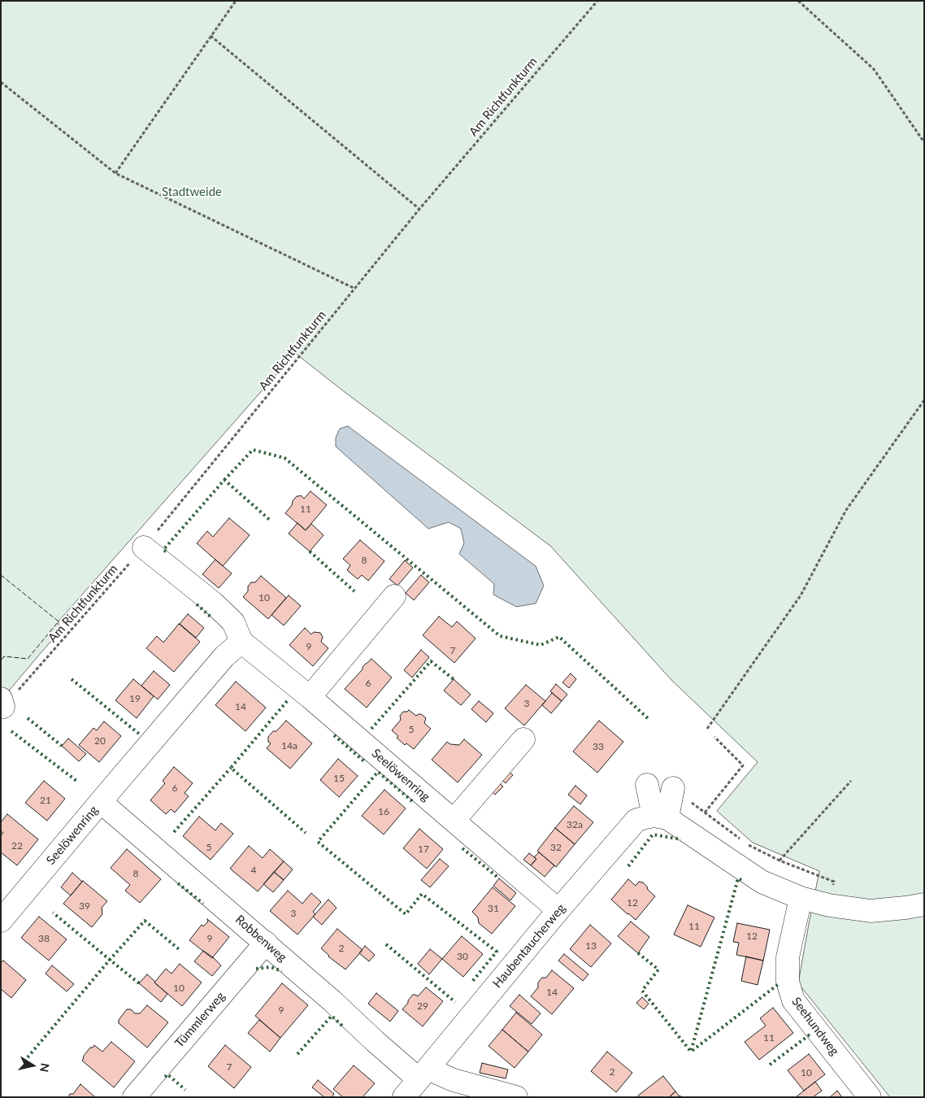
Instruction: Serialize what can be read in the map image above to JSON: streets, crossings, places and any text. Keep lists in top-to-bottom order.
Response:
{
  "streets": {
    "street": [
      "Seelöwenring",
      "Robbenweg",
      "Haubentaucherweg",
      "Tümmlerweg",
      "Seehundweg"
    ],
    "path": ["Am Richtfunkturm"]
  },
  "crossings": [
    ["Am Richtfunkturm", "Seelöwenring"],
    ["Seelöwenring", "Robbenweg"],
    ["Seelöwenring", "Haubentaucherweg"],
    ["Robbenweg", "Haubentaucherweg"],
    ["Robbenweg", "Tümmlerweg"]
  ],
  "parks": ["Stadtweide"],
  "house_numbers": [
    "11",
    "8",
    "10",
    "9",
    "7",
    "6",
    "19",
    "3",
    "14",
    "5",
    "20",
    "14a",
    "33",
    "15",
    "6",
    "21",
    "16",
    "32a",
    "22",
    "5",
    "32",
    "17",
    "4",
    "8",
    "12",
    "39",
    "31",
    "3",
    "11",
    "12",
    "38",
    "9",
    "13",
    "2",
    "30",
    "10",
    "14",
    "29",
    "9",
    "11",
    "7",
    "2",
    "10"
  ],
  "north": "right"
}
